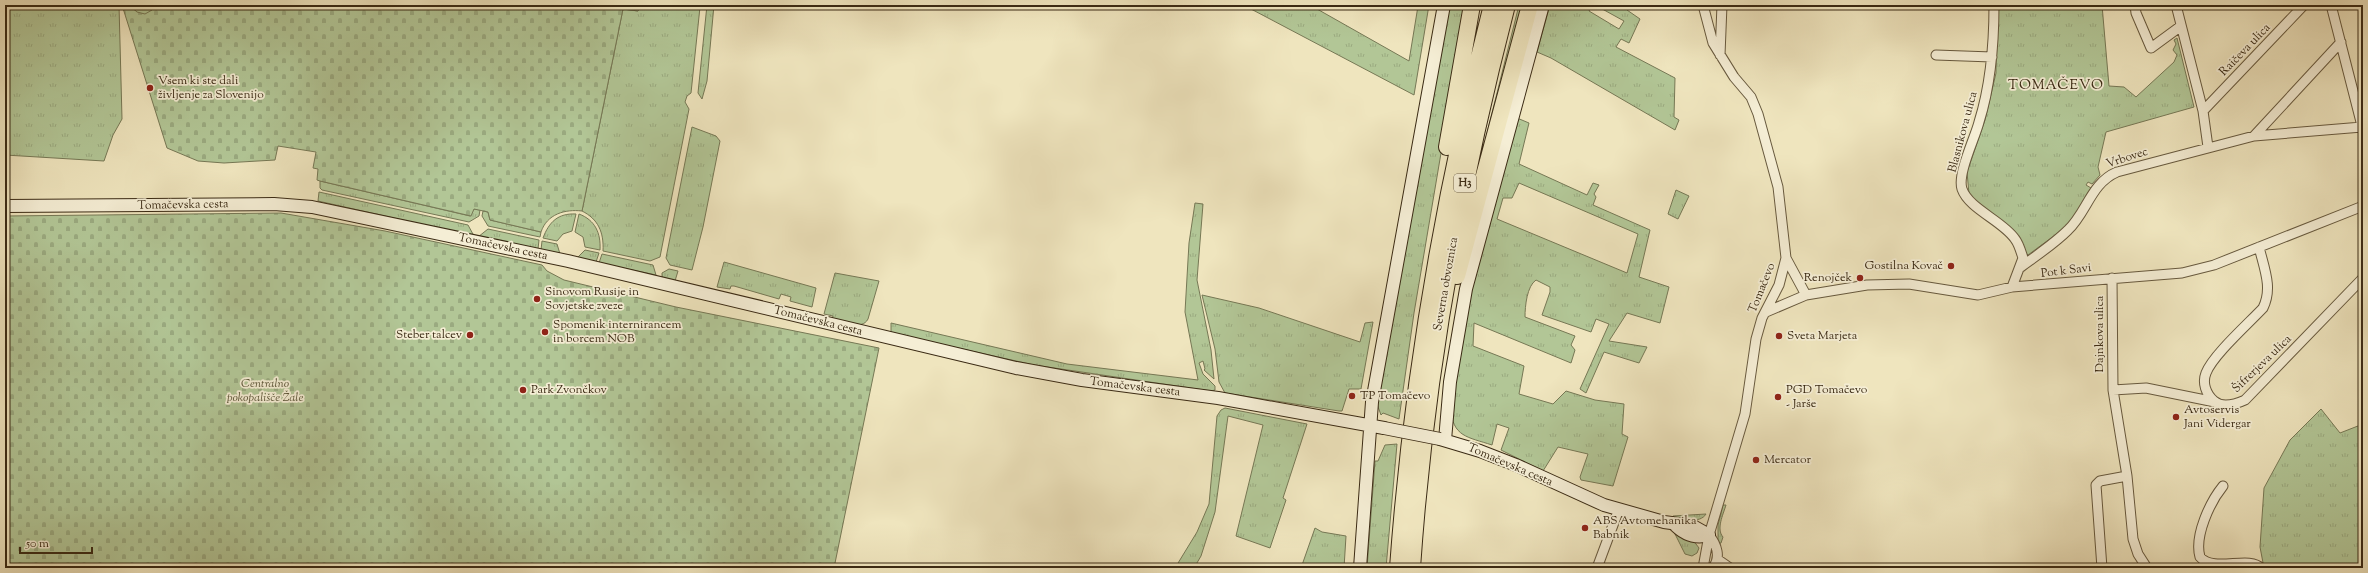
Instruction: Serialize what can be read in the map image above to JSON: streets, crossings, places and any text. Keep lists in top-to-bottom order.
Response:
{
  "streets": {
    "highway": ["H3", "Severna obvoznica"],
    "street": [
      "Raičeva ulica",
      "Blasnikova ulica",
      "Vrbovec",
      "Tomačevska cesta",
      "Pot k Savi",
      "Tomačevo",
      "Dajnkova ulica",
      "Šifrerjeva ulica"
    ]
  },
  "crossings": [
    ["Blasnikova ulica", "Vrbovec"],
    ["Tomačevska cesta", "Tomačevo"],
    ["Pot k Savi", "Tomačevo"],
    ["Pot k Savi", "Dajnkova ulica"]
  ],
  "districts": ["TOMAČEVO"],
  "parks": ["Centralno pokopališče Žale"],
  "places": [
    "Vsem ki ste dali življenje za Slovenijo",
    "Gostilna Kovač",
    "Renojček",
    "Sinovom Rusije in Sovjetske zveze",
    "Spomenik internirancem in borcem NOB",
    "Steber talcev",
    "Sveta Marjeta",
    "Park Zvončkov",
    "TP Tomačevo",
    "PGD Tomačevo - Jarše",
    "Avtoservis Jani Vidergar",
    "Mercator",
    "ABS Avtomehanika Babnik"
  ],
  "scale_bar": "50 m"
}
